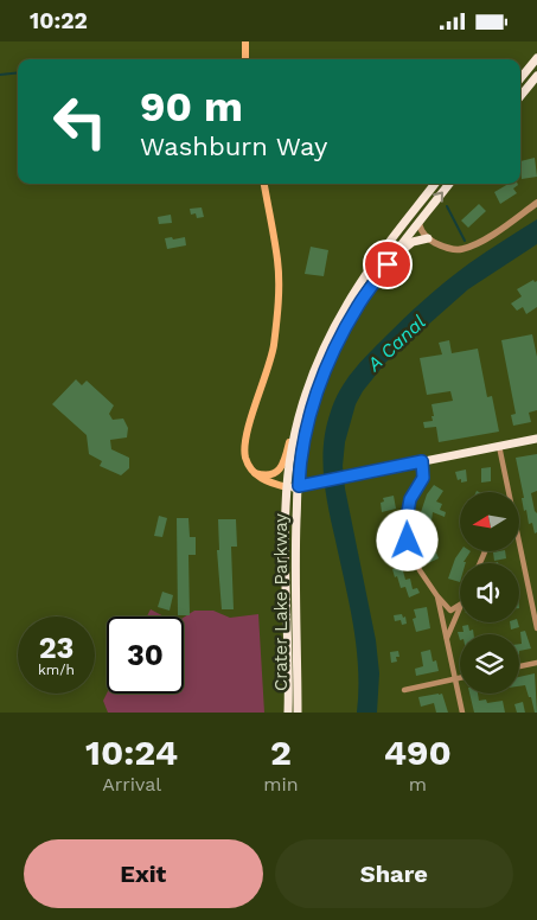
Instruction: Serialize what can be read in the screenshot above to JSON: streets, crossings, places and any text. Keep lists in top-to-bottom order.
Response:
{
  "streets": {
    "main road": ["Crater Lake Parkway"]
  },
  "water": ["A Canal"],
  "north": "left",
  "page": {
    "status": "10:22",
    "turn": ["90 m", "Washburn Way"],
    "speed": "23 km/h",
    "limit": "30",
    "eta": [
      "10:24",
      "Arrival",
      "2",
      "min",
      "490",
      "m"
    ],
    "buttons": ["Exit", "Share"]
  }
}
